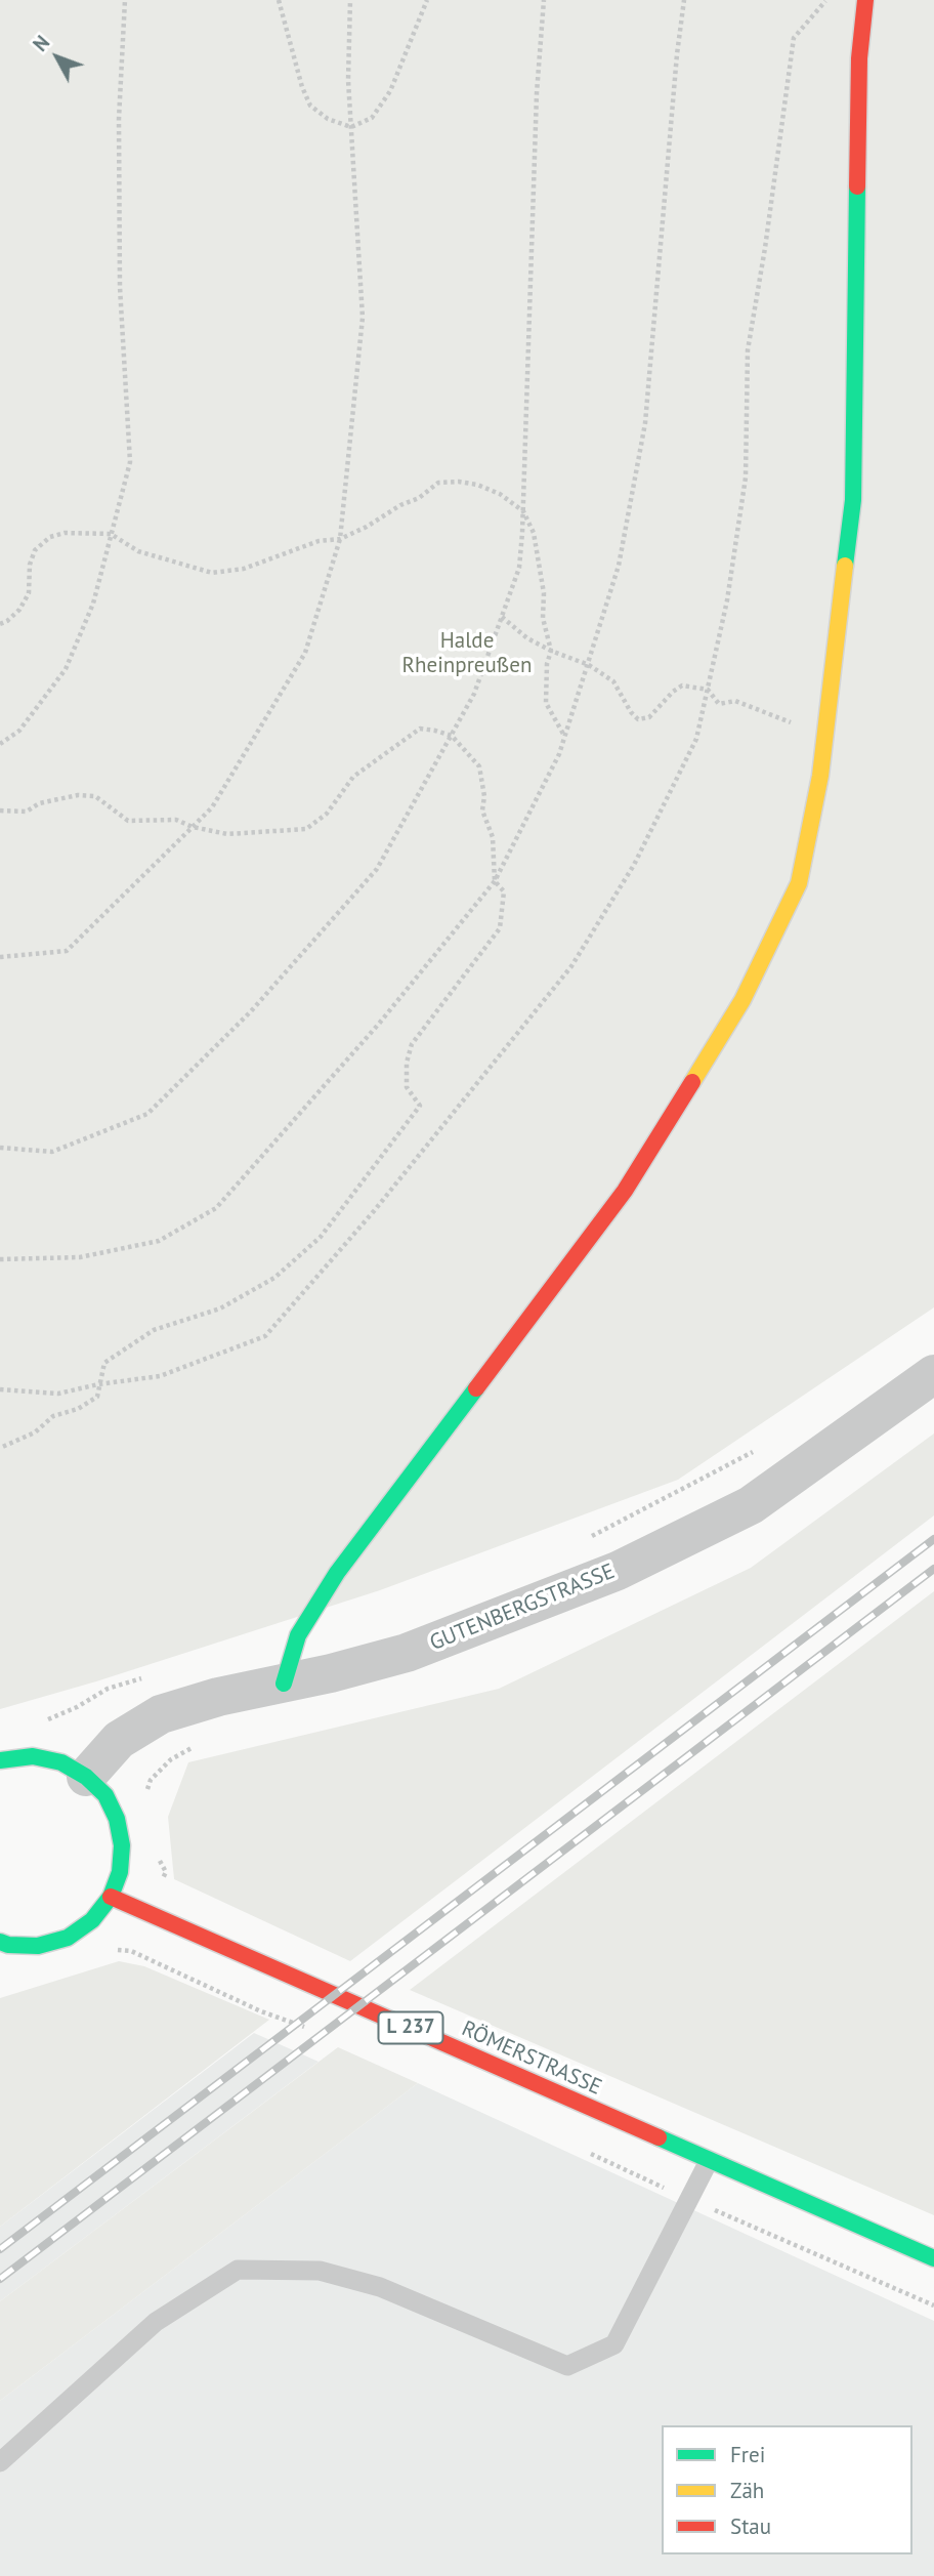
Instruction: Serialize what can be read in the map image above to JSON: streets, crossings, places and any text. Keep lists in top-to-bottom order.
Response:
{
  "streets": {
    "street": ["GUTENBERGSTRASSE", "L 237", "RÖMERSTRASSE"]
  },
  "parks": ["Halde Rheinpreußen"],
  "legend": ["Frei", "Zäh", "Stau"],
  "north": "top left"
}
